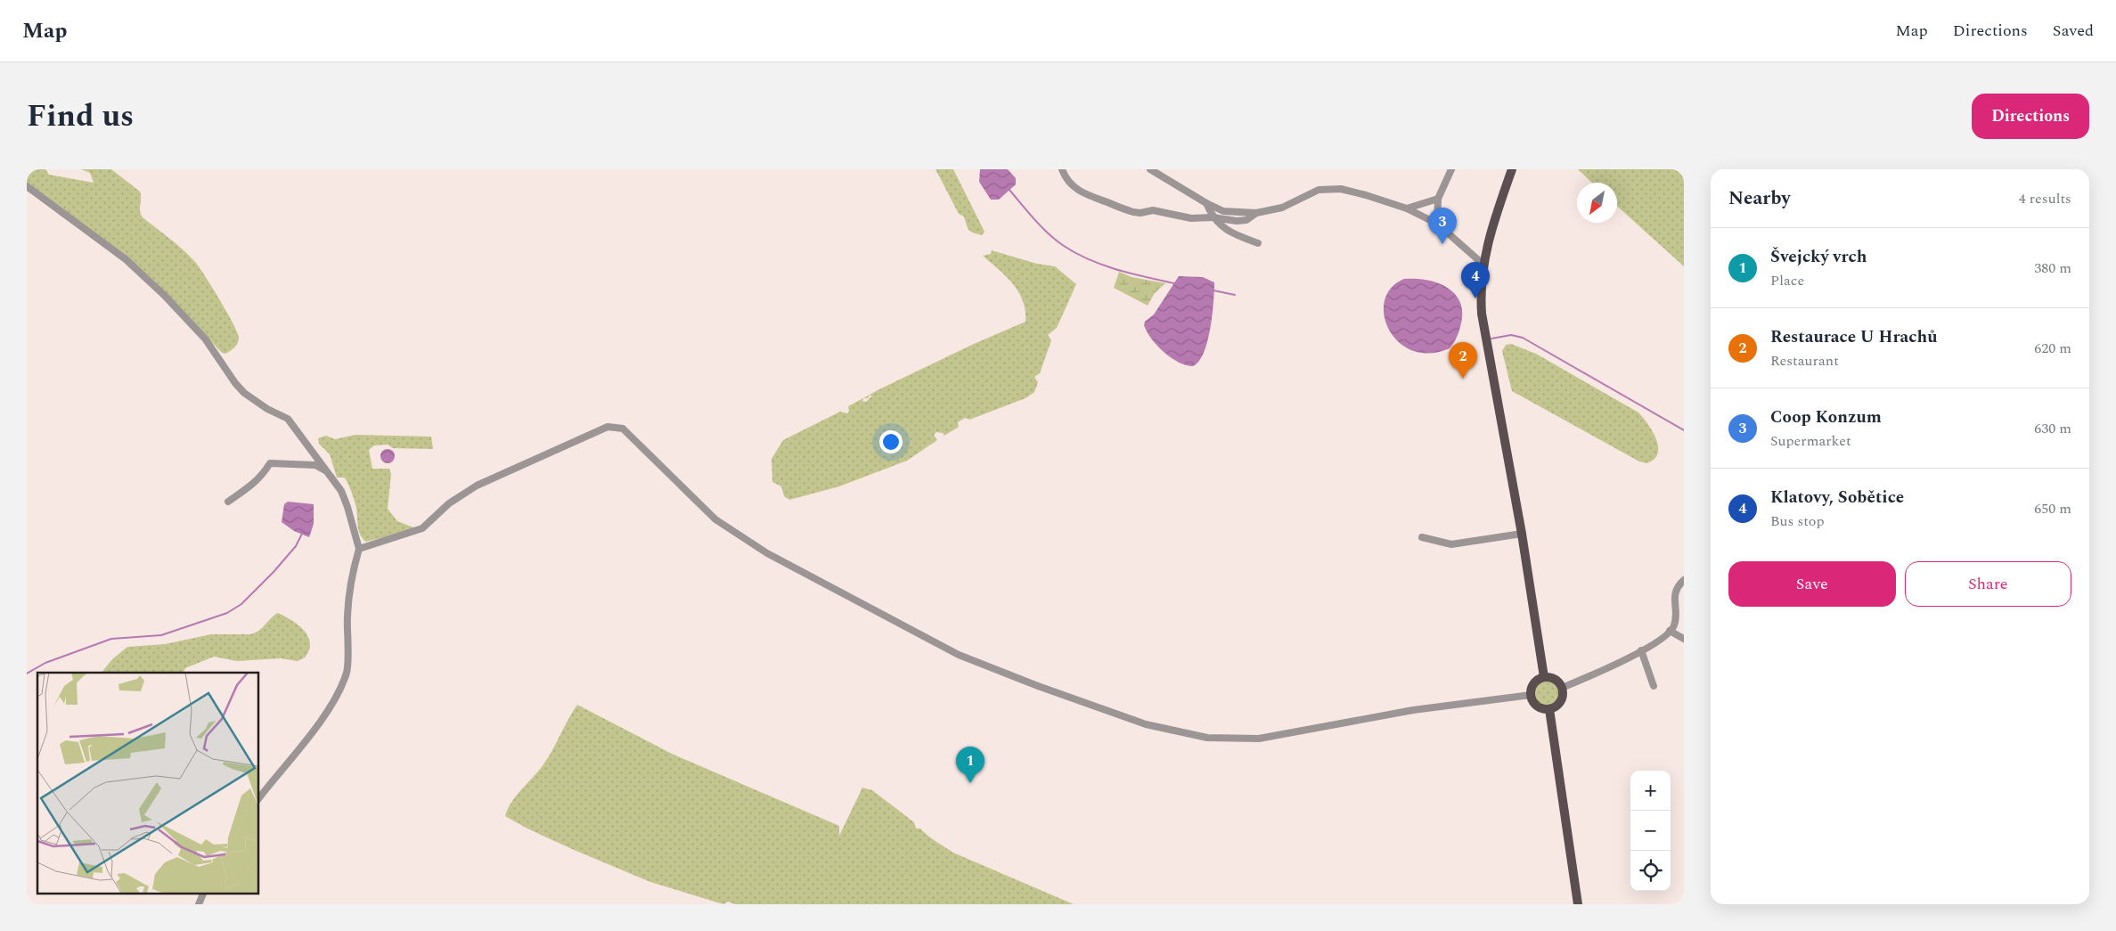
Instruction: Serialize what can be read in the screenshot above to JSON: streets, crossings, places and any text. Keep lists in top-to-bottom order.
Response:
{
  "north": "bottom left",
  "page": {
    "header": "Map",
    "nav": ["Map", "Directions", "Saved"],
    "title": "Find us",
    "buttons": [
      "Directions",
      ["Save", "Share"]
    ],
    "heading": ["Nearby", "4 results"],
    "pins": [
      "3",
      "4",
      "2",
      "1"
    ],
    "list": [
      {
        "mark": "1",
        "name": "Švejcký vrch",
        "note": "Place",
        "value": "380 m"
      },
      {
        "mark": "2",
        "name": "Restaurace U Hrachů",
        "note": "Restaurant",
        "value": "620 m"
      },
      {
        "mark": "3",
        "name": "Coop Konzum",
        "note": "Supermarket",
        "value": "630 m"
      },
      {
        "mark": "4",
        "name": "Klatovy, Sobětice",
        "note": "Bus stop",
        "value": "650 m"
      }
    ],
    "map_buttons": ["+", "−"]
  }
}
